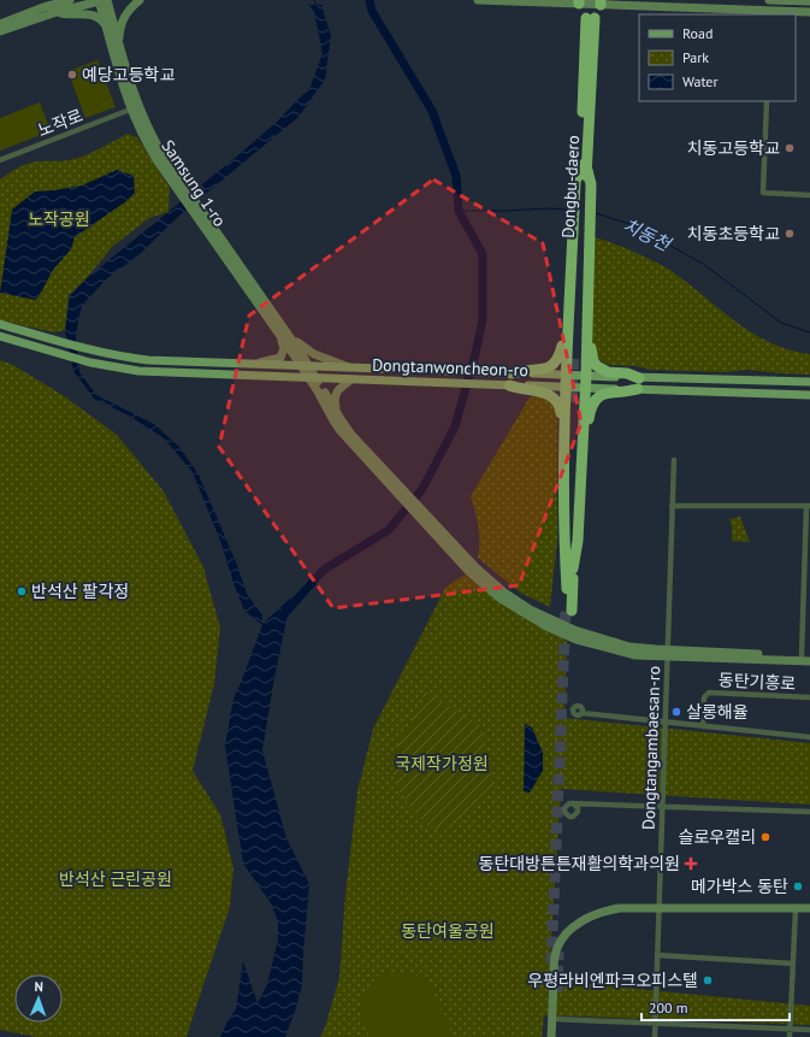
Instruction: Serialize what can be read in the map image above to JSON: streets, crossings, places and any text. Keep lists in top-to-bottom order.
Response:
{
  "streets": {
    "highway": ["Dongbu-daero"],
    "main road": ["Dongtanwoncheon-ro"],
    "street": [
      "노작로",
      "Samsung 1-ro",
      "동탄기흥로",
      "Dongtangambaesan-ro"
    ]
  },
  "crossings": [
    ["노작로", "Samsung 1-ro"],
    ["Samsung 1-ro", "Dongtanwoncheon-ro"]
  ],
  "water": ["치동천"],
  "parks": [
    "노작공원",
    "국제작가정원",
    "반석산 근린공원",
    "동탄여울공원"
  ],
  "places": {
    "other": [
      "예당고등학교",
      "치동고등학교",
      "치동초등학교",
      "반석산 팔각정",
      "살롱해율",
      "슬로우캘리",
      "메가박스 동탄",
      "우평라비엔파크오피스텔"
    ],
    "health": ["동탄대방튼튼재활의학과의원"]
  },
  "legend": ["Road", "Park", "Water"],
  "scale_bar": "200 m",
  "north": "top"
}
